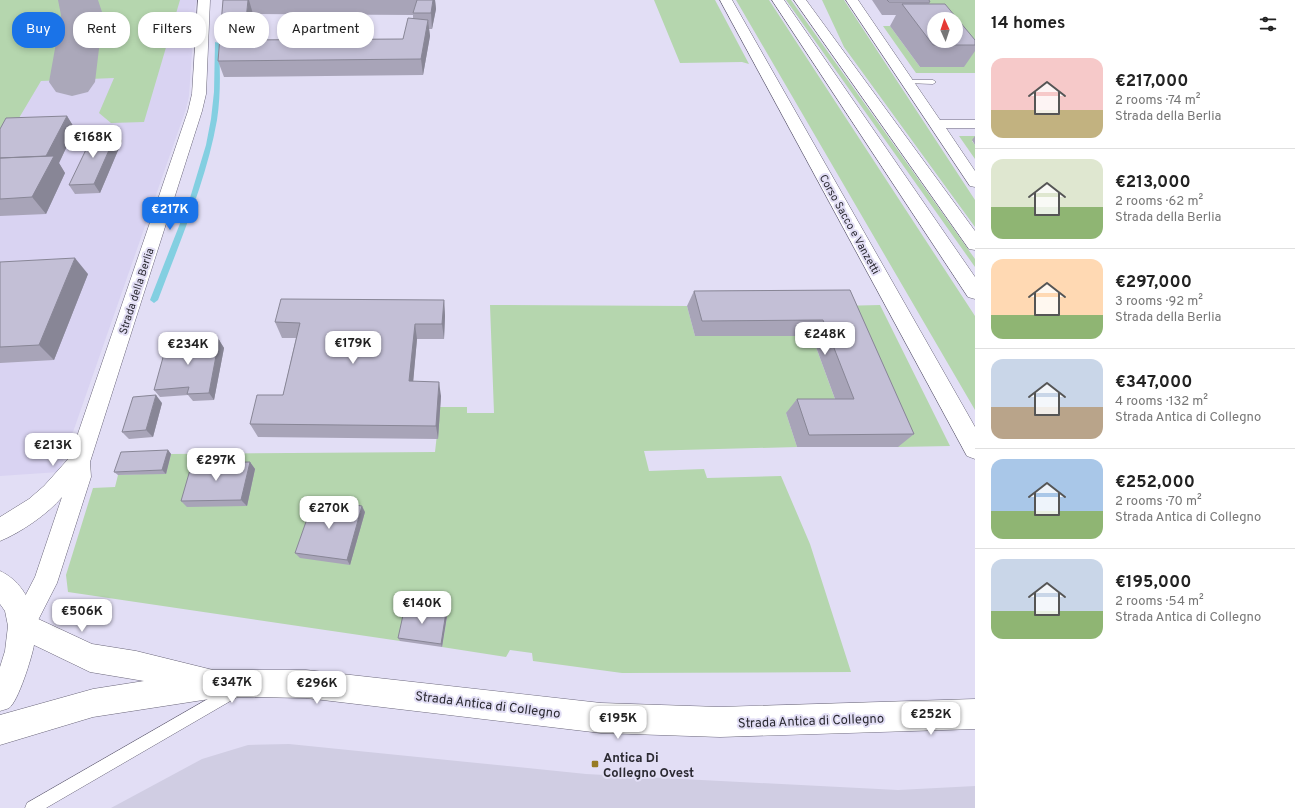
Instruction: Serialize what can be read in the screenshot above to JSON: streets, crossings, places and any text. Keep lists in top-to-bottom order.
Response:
{
  "streets": {
    "main road": ["Corso Sacco e Vanzetti", "Strada Antica di Collegno"],
    "street": ["Strada della Berlia"]
  },
  "crossings": [
    ["Strada della Berlia", "Strada Antica di Collegno"]
  ],
  "places": {
    "transit": ["Antica Di Collegno Ovest"]
  },
  "north": "top",
  "page": {
    "heading": "14 homes",
    "chip": [
      "Buy",
      "Rent",
      "Filters",
      "New",
      "Apartment"
    ],
    "list": [
      {
        "name": "€217,000",
        "note": "2 rooms · 74 m² · Strada della Berlia"
      },
      {
        "name": "€213,000",
        "note": "2 rooms · 62 m² · Strada della Berlia"
      },
      {
        "name": "€297,000",
        "note": "3 rooms · 92 m² · Strada della Berlia"
      },
      {
        "name": "€347,000",
        "note": "4 rooms · 132 m² · Strada Antica di Collegno"
      },
      {
        "name": "€252,000",
        "note": "2 rooms · 70 m² · Strada Antica di Collegno"
      },
      {
        "name": "€195,000",
        "note": "2 rooms · 54 m² · Strada Antica di Collegno"
      }
    ],
    "price": [
      "€168K",
      "€217K",
      "€248K",
      "€179K",
      "€234K",
      "€213K",
      "€297K",
      "€270K",
      "€140K",
      "€506K",
      "€347K",
      "€296K",
      "€252K",
      "€195K"
    ]
  }
}
